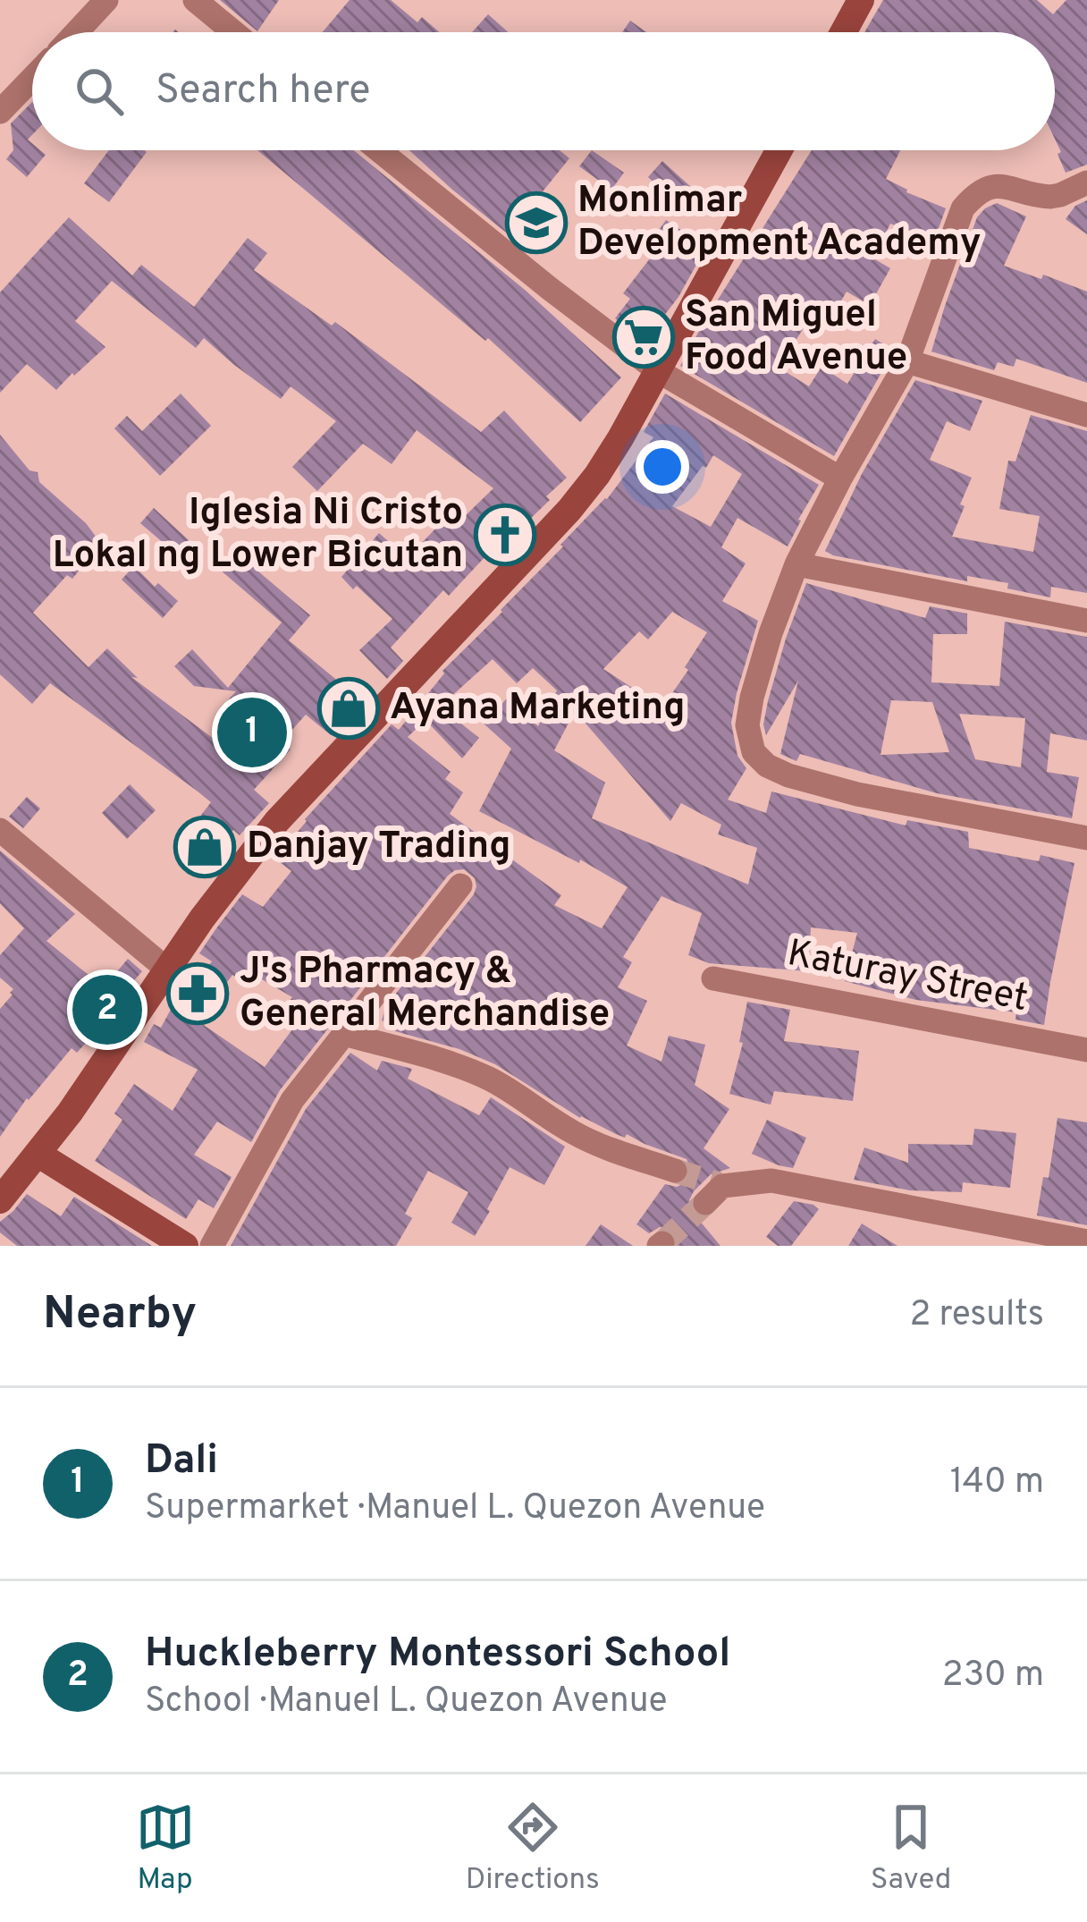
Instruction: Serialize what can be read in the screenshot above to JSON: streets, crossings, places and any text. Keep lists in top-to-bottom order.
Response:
{
  "streets": {
    "street": ["Katuray Street"]
  },
  "places": {
    "school or university": ["Monlimar Development Academy"],
    "supermarket": ["San Miguel Food Avenue"],
    "church": ["Iglesia Ni Cristo Lokal ng Lower Bicutan"],
    "shop": ["Ayana Marketing", "Danjay Trading"],
    "pharmacy": ["J's Pharmacy & General Merchandise"]
  },
  "page": {
    "search": "Search here",
    "pins": ["1", "2"],
    "heading": ["Nearby", "2 results"],
    "list": [
      {
        "mark": "1",
        "name": "Dali",
        "note": "Supermarket · Manuel L. Quezon Avenue",
        "value": "140 m"
      },
      {
        "mark": "2",
        "name": "Huckleberry Montessori School",
        "note": "School · Manuel L. Quezon Avenue",
        "value": "230 m"
      }
    ],
    "nav": ["Map", "Directions", "Saved"]
  }
}
